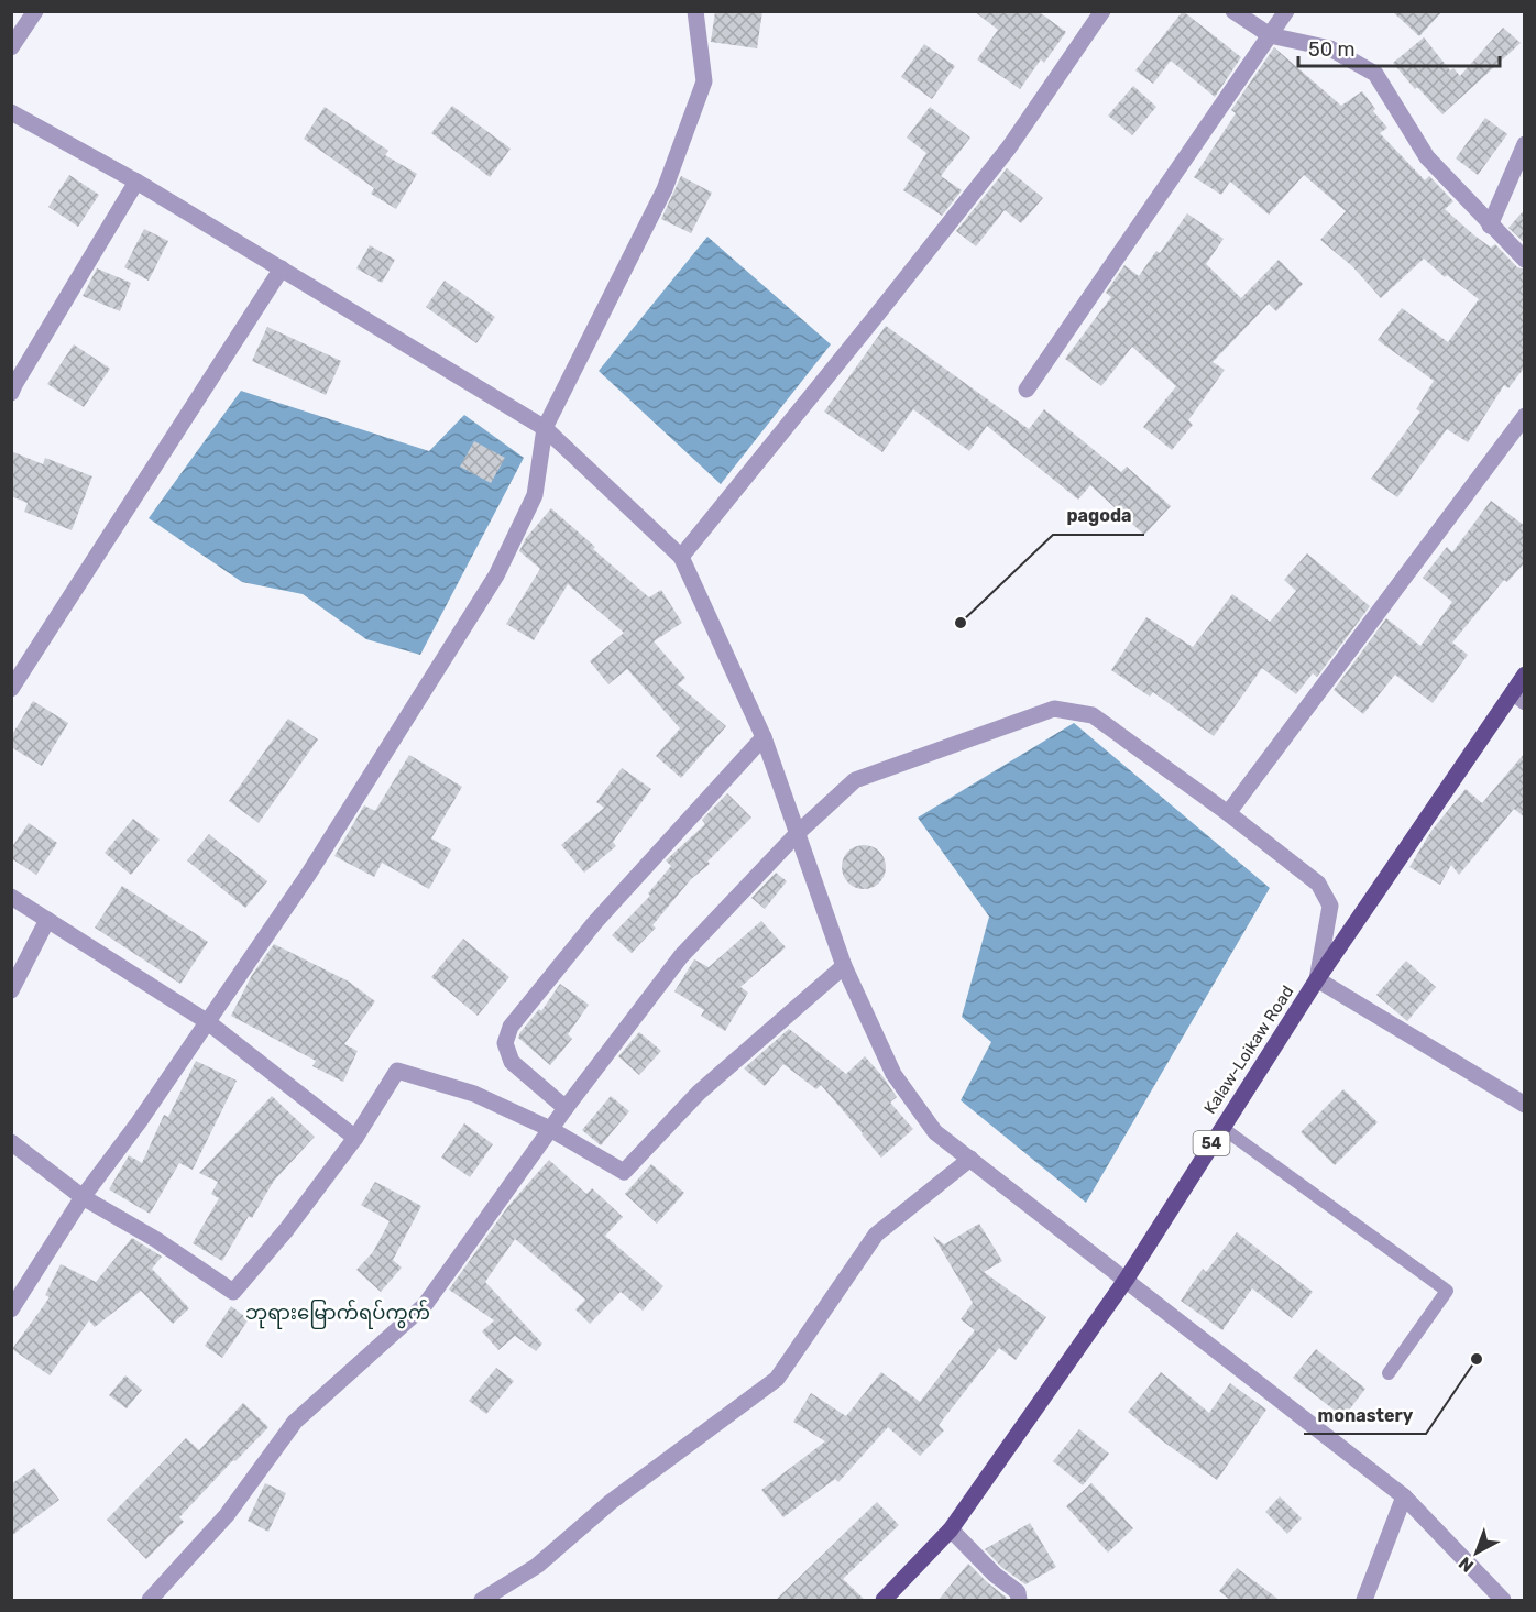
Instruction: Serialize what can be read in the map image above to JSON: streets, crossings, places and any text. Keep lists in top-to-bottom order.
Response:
{
  "streets": {
    "main road": ["Kalaw-Loikaw Road", "54"]
  },
  "districts": ["ဘုရားမြောက်ရပ်ကွက်"],
  "places": ["pagoda", "monastery"],
  "scale_bar": "50 m",
  "north": "bottom left"
}
